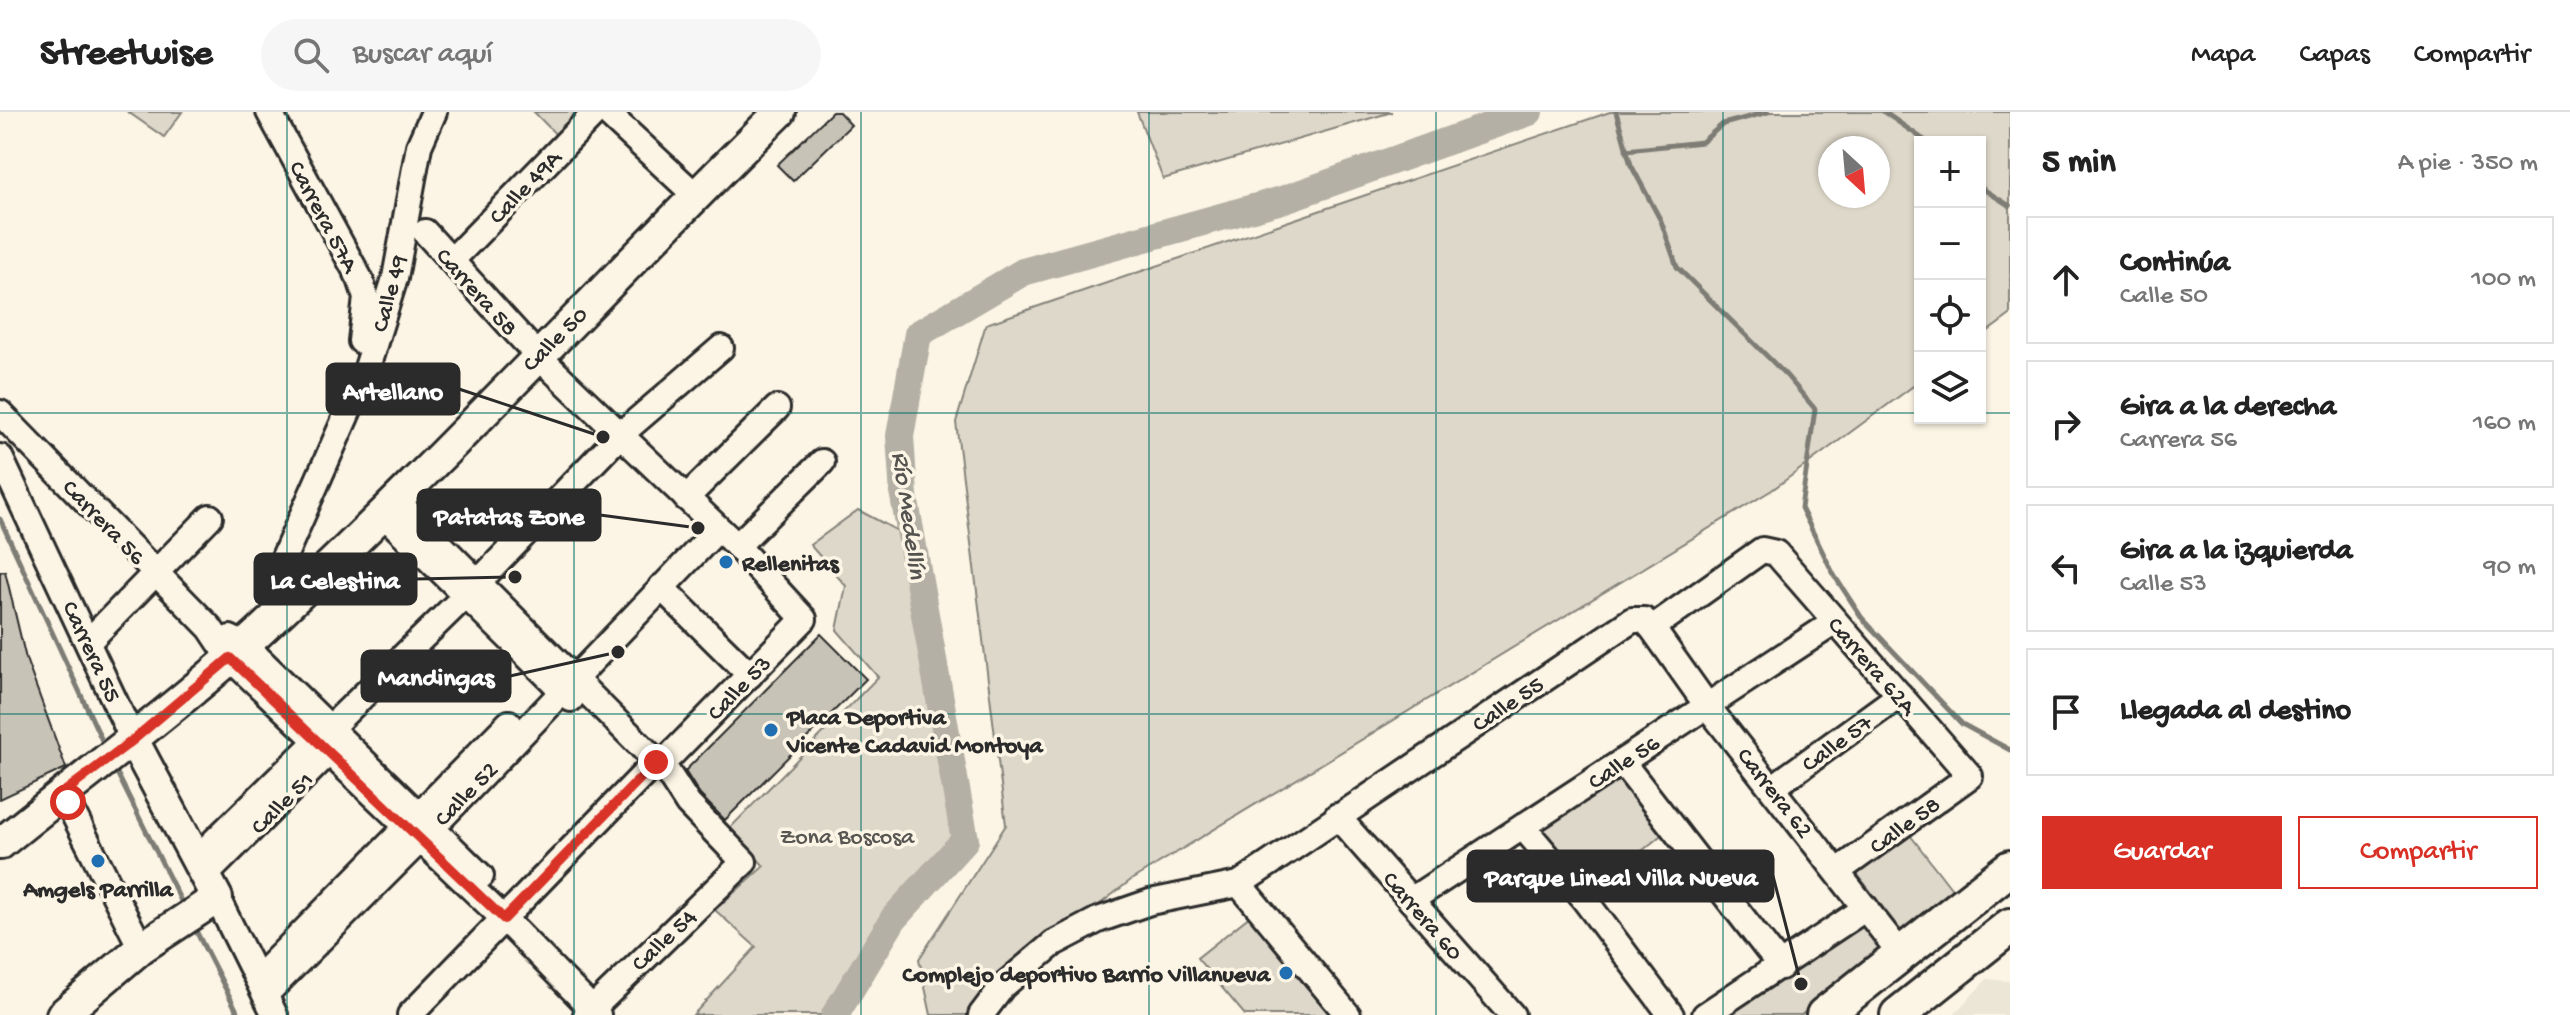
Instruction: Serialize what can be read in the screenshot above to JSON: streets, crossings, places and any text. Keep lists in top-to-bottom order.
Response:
{
  "streets": {
    "main road": ["Calle 50", "Carrera 55", "Calle 51"],
    "street": [
      "Calle 49A",
      "Carrera 57A",
      "Carrera 58",
      "Calle 49",
      "Carrera 56",
      "Carrera 62A",
      "Calle 53",
      "Calle 55",
      "Calle 57",
      "Calle 56",
      "Carrera 62",
      "Calle 52",
      "Calle 58",
      "Carrera 60",
      "Calle 54"
    ]
  },
  "crossings": [
    ["Calle 49A", "Carrera 58"],
    ["Carrera 57A", "Calle 49"],
    ["Carrera 58", "Calle 50"],
    ["Carrera 58", "Calle 53"],
    ["Carrera 58", "Calle 52"],
    ["Carrera 58", "Calle 51"],
    ["Calle 49", "Calle 50"],
    ["Calle 50", "Carrera 56"],
    ["Calle 50", "Carrera 55"],
    ["Carrera 56", "Calle 53"],
    ["Carrera 56", "Calle 52"],
    ["Carrera 56", "Calle 51"],
    ["Carrera 56", "Calle 54"],
    ["Carrera 55", "Calle 52"],
    ["Carrera 55", "Calle 51"],
    ["Carrera 62A", "Calle 55"],
    ["Carrera 62A", "Calle 57"],
    ["Carrera 62A", "Calle 56"],
    ["Carrera 62A", "Carrera 62"],
    ["Carrera 62A", "Calle 58"],
    ["Calle 53", "Calle 54"],
    ["Calle 55", "Carrera 62"],
    ["Calle 55", "Carrera 60"],
    ["Calle 57", "Carrera 62"],
    ["Calle 56", "Carrera 62"],
    ["Calle 56", "Carrera 60"],
    ["Carrera 62", "Calle 58"]
  ],
  "water": ["Río Medellín"],
  "parks": ["Zona Boscosa"],
  "places": [
    "Artellano",
    "Patatas Zone",
    "Rellenitas",
    "La Celestina",
    "Mandingas",
    "Placa Deportiva Vicente Cadavid Montoya",
    "Amgels Parrilla",
    "Complejo deportivo Barrio Villanueva",
    "Parque Lineal Villa Nueva"
  ],
  "north": "bottom right",
  "page": {
    "header": "Streetwise",
    "search": "Buscar aquí",
    "nav": ["Mapa", "Capas", "Compartir"],
    "heading": ["5 min", "A pie · 350 m"],
    "map_buttons": ["+", "−"],
    "list": [
      ["Continúa", "Calle 50", "100 m"],
      ["Gira a la derecha", "Carrera 56", "160 m"],
      ["Gira a la izquierda", "Calle 53", "90 m"],
      "Llegada al destino"
    ],
    "buttons": ["Guardar", "Compartir"]
  }
}
